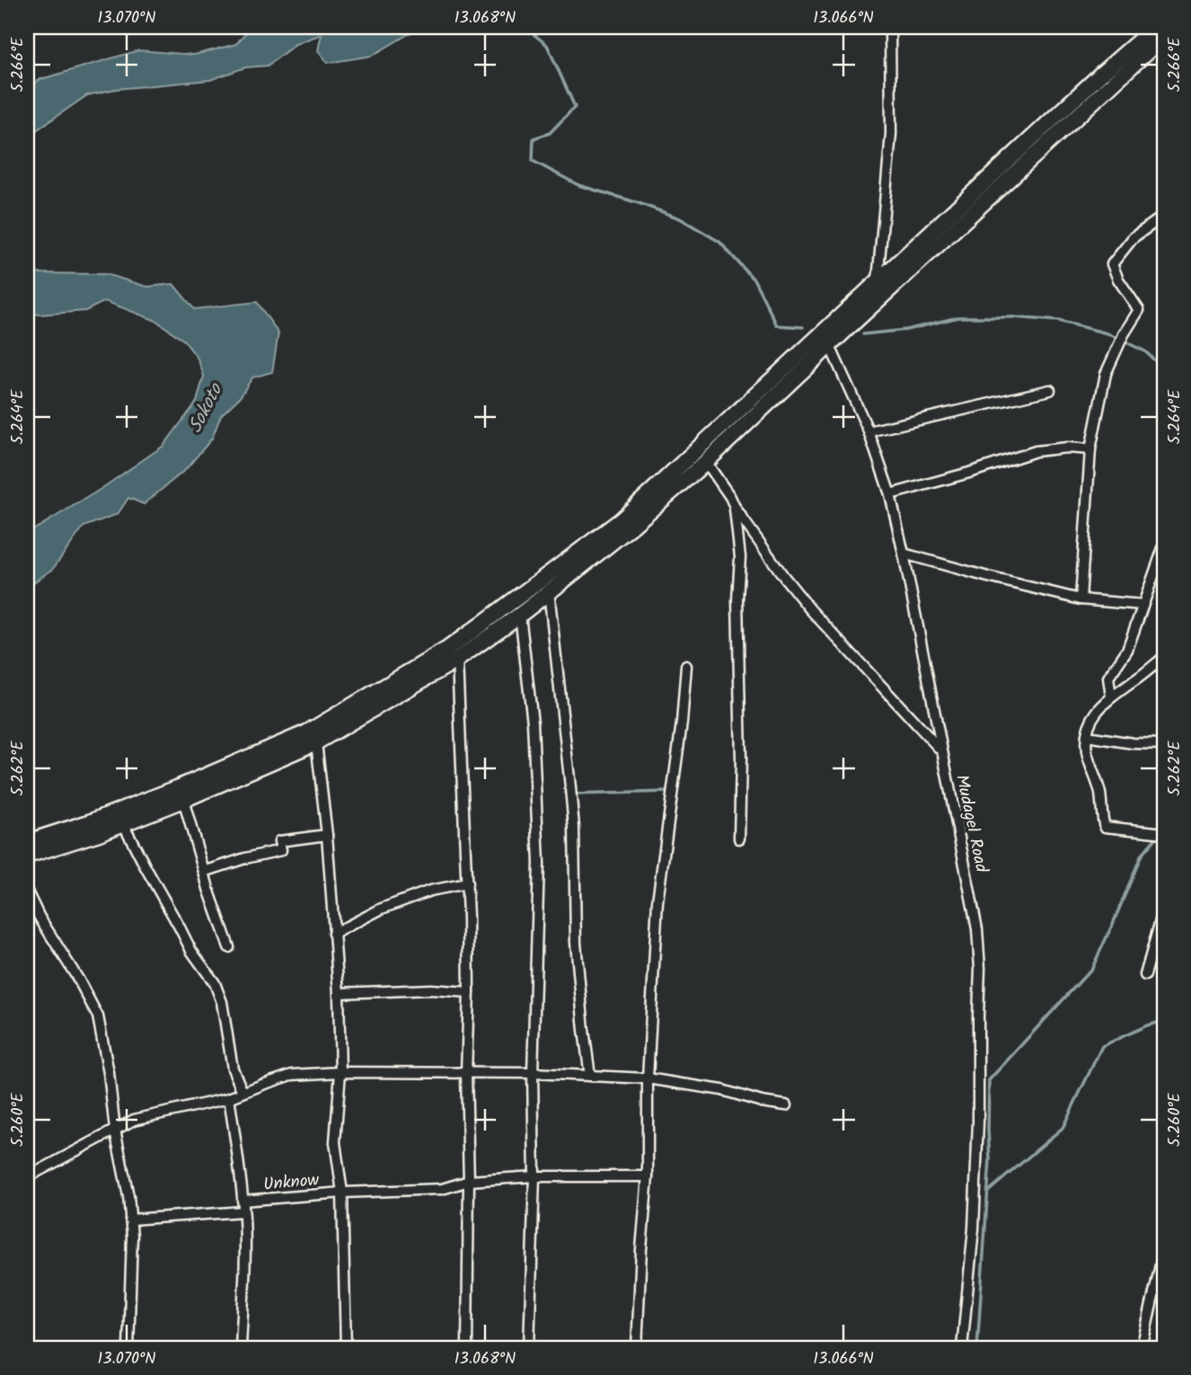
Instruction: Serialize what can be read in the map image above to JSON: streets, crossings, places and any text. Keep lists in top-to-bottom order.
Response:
{
  "streets": {
    "street": ["Mudagel Road", "Unknow"]
  },
  "water": ["Sokoto"],
  "coordinates": [
    "13.070°N",
    "13.068°N",
    "13.066°N",
    "5.266°E",
    "5.264°E",
    "5.262°E",
    "5.260°E"
  ]
}
